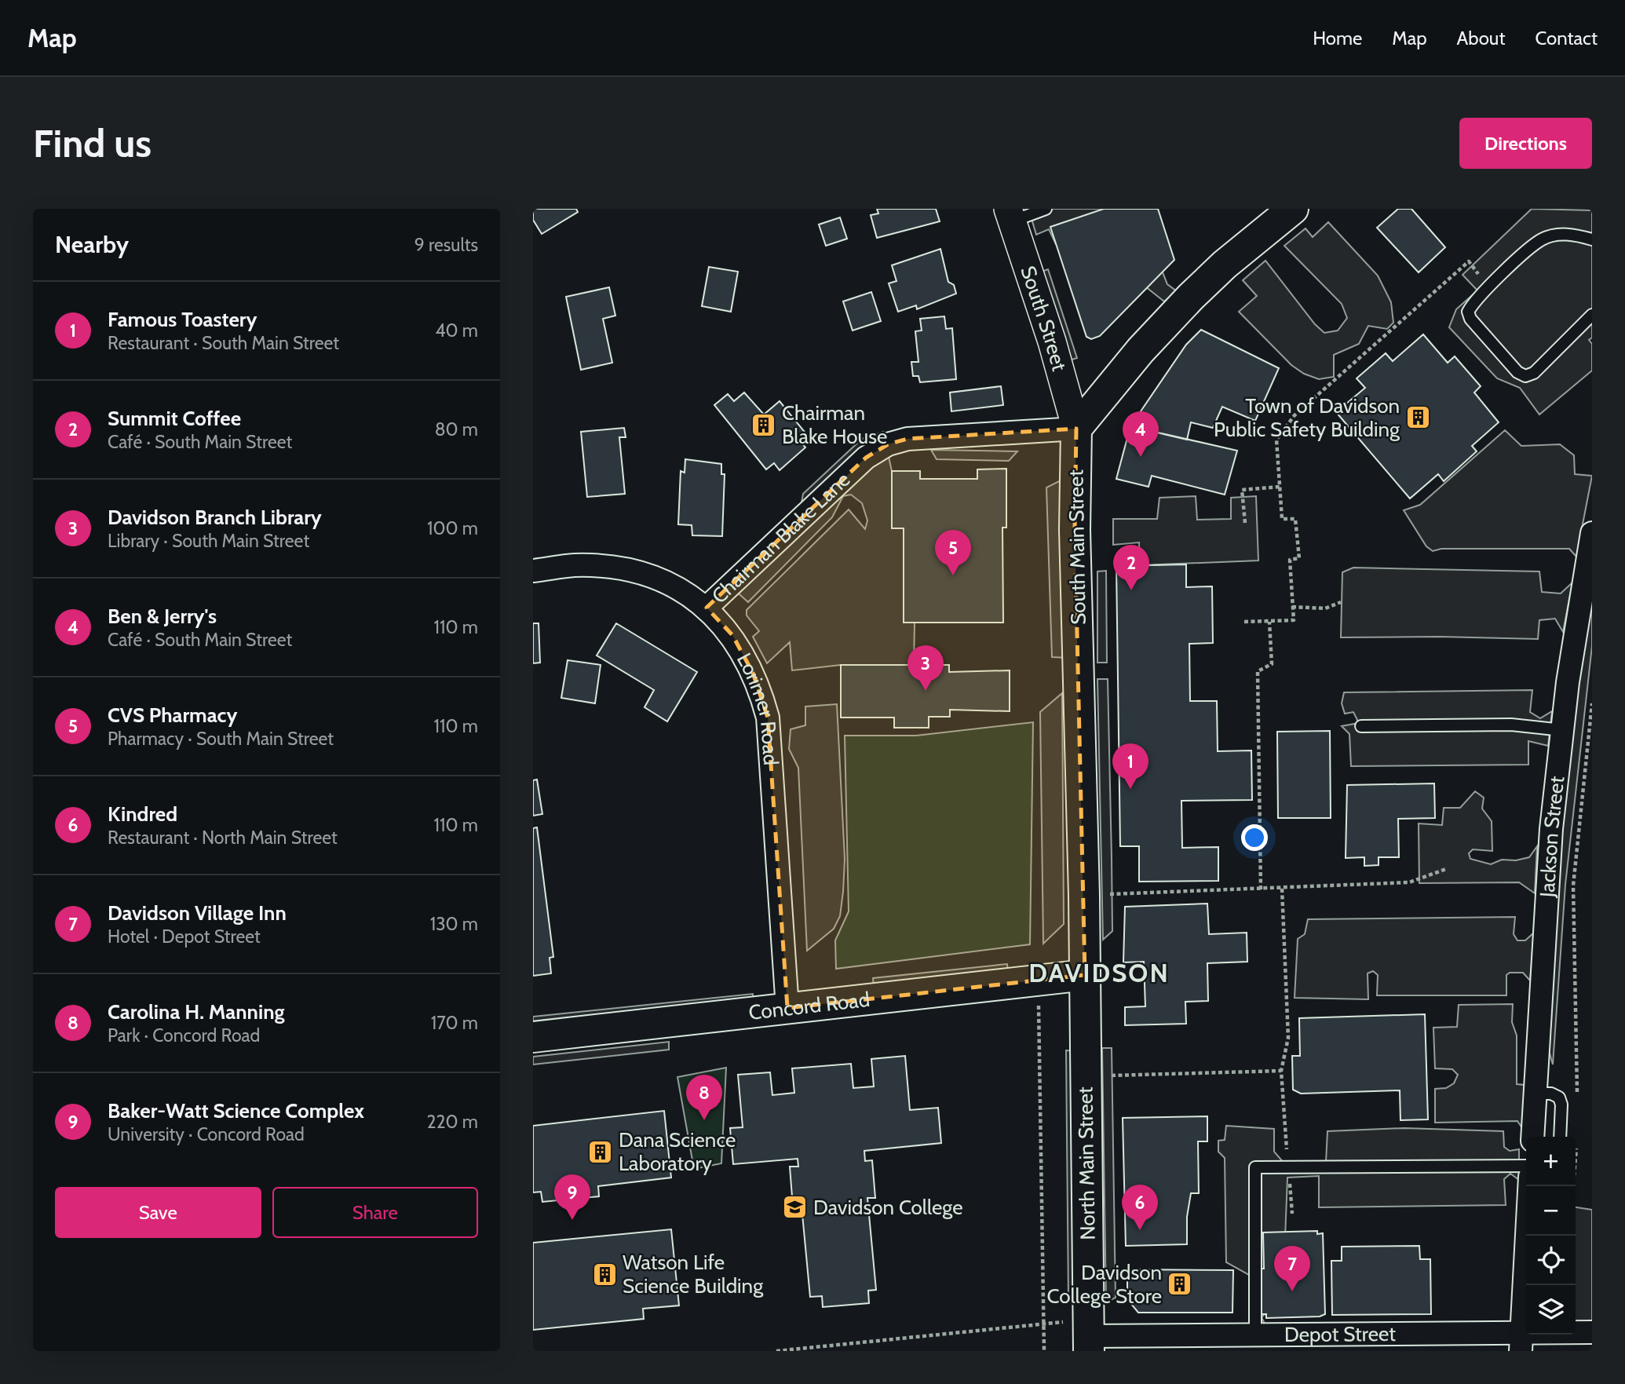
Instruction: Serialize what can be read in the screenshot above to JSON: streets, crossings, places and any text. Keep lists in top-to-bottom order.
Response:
{
  "streets": {
    "main road": ["South Main Street", "Concord Road", "North Main Street"],
    "street": [
      "South Street",
      "Chairman Blake Lane",
      "Lorimer Road",
      "Jackson Street",
      "Depot Street"
    ]
  },
  "crossings": [
    ["South Street", "Chairman Blake Lane"],
    ["South Street", "South Main Street"],
    ["Chairman Blake Lane", "South Main Street"],
    ["Chairman Blake Lane", "Lorimer Road"],
    ["South Main Street", "Concord Road"],
    ["South Main Street", "North Main Street"],
    ["Lorimer Road", "Concord Road"],
    ["Concord Road", "North Main Street"],
    ["North Main Street", "Depot Street"]
  ],
  "districts": ["DAVIDSON"],
  "places": {
    "building": [
      "Town of Davidson Public Safety Building",
      "Chairman Blake House",
      "Dana Science Laboratory",
      "Watson Life Science Building",
      "Davidson College Store"
    ],
    "school or university": ["Davidson College"]
  },
  "page": {
    "header": "Map",
    "nav": [
      "Home",
      "Map",
      "About",
      "Contact"
    ],
    "buttons": [
      "Directions",
      ["Save", "Share"]
    ],
    "title": "Find us",
    "heading": ["Nearby", "9 results"],
    "list": [
      {
        "mark": "1",
        "name": "Famous Toastery",
        "note": "Restaurant · South Main Street",
        "value": "40 m"
      },
      {
        "mark": "2",
        "name": "Summit Coffee",
        "note": "Café · South Main Street",
        "value": "80 m"
      },
      {
        "mark": "3",
        "name": "Davidson Branch Library",
        "note": "Library · South Main Street",
        "value": "100 m"
      },
      {
        "mark": "4",
        "name": "Ben & Jerry's",
        "note": "Café · South Main Street",
        "value": "110 m"
      },
      {
        "mark": "5",
        "name": "CVS Pharmacy",
        "note": "Pharmacy · South Main Street",
        "value": "110 m"
      },
      {
        "mark": "6",
        "name": "Kindred",
        "note": "Restaurant · North Main Street",
        "value": "110 m"
      },
      {
        "mark": "7",
        "name": "Davidson Village Inn",
        "note": "Hotel · Depot Street",
        "value": "130 m"
      },
      {
        "mark": "8",
        "name": "Carolina H. Manning",
        "note": "Park · Concord Road",
        "value": "170 m"
      },
      {
        "mark": "9",
        "name": "Baker-Watt Science Complex",
        "note": "University · Concord Road",
        "value": "220 m"
      }
    ],
    "pins": [
      "4",
      "5",
      "2",
      "3",
      "1",
      "8",
      "9",
      "6",
      "7"
    ],
    "map_buttons": ["+", "−"]
  }
}
